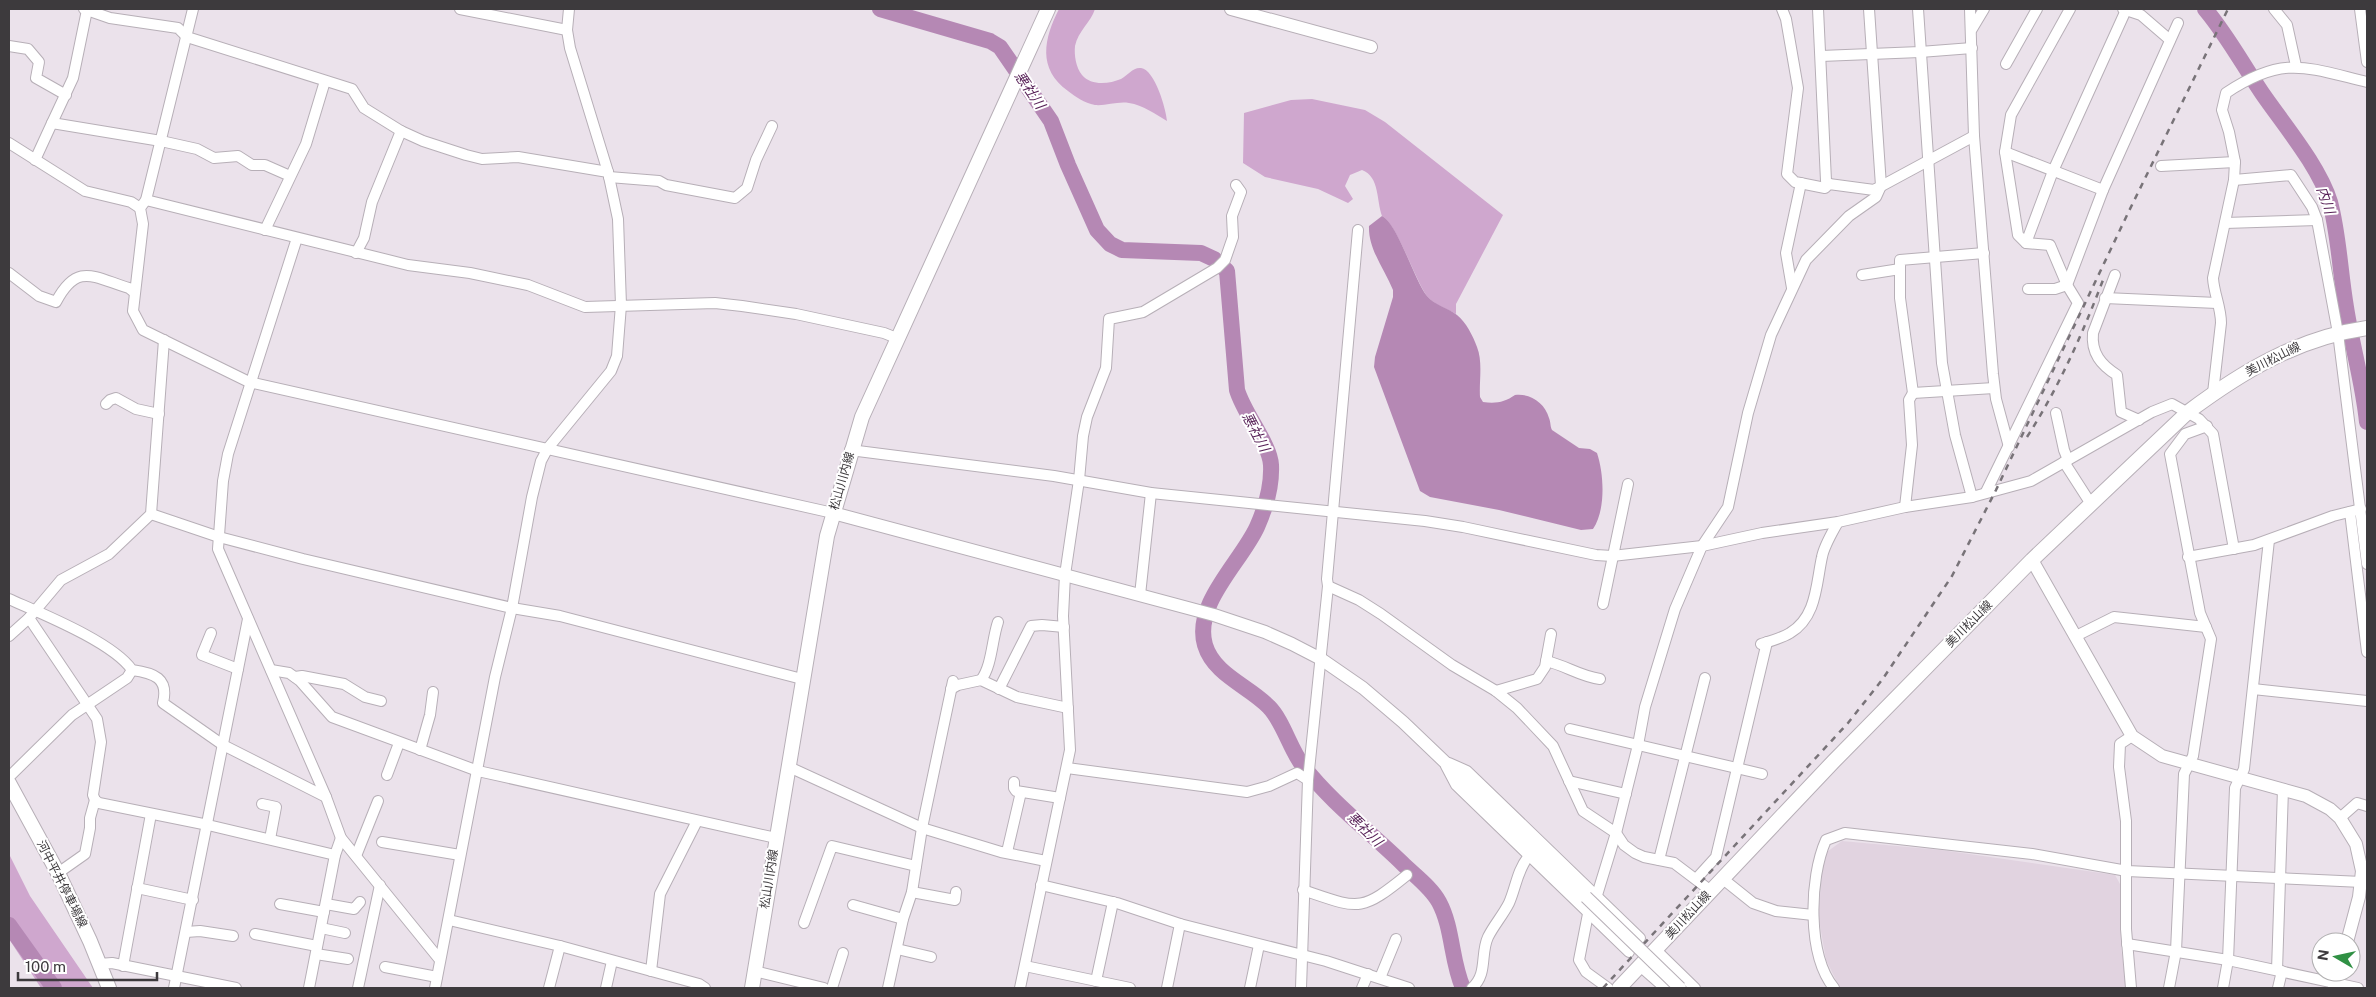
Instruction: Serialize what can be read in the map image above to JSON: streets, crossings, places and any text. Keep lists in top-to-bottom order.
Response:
{
  "streets": {
    "main road": ["美川松山線", "松山川内線", "河中平井停車場線"]
  },
  "water": ["悪社川", "内川"],
  "scale_bar": "100 m",
  "north": "left"
}
